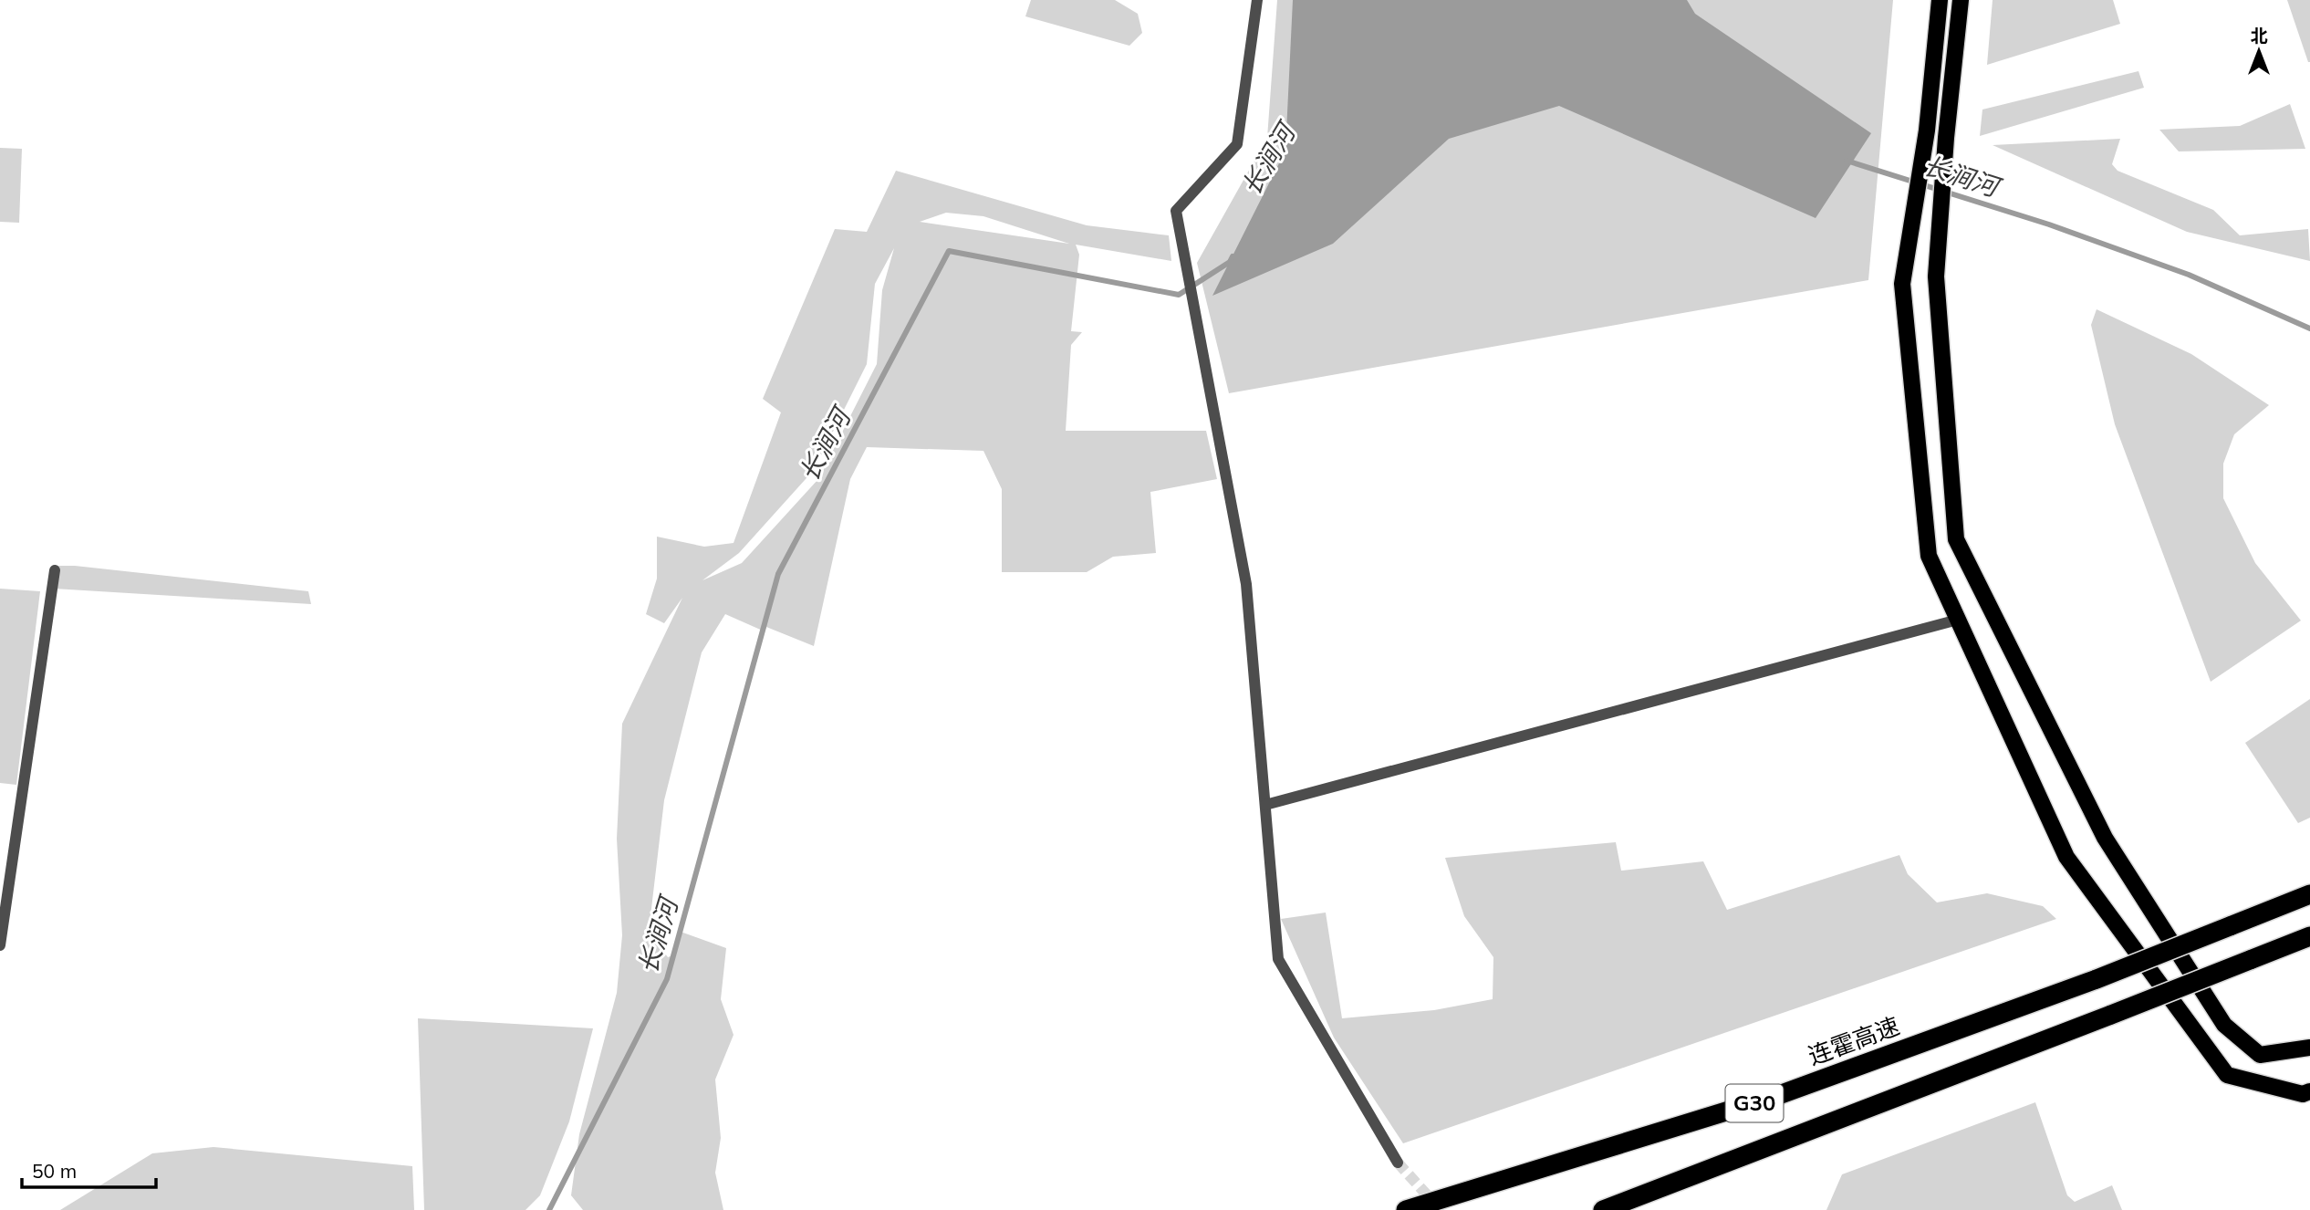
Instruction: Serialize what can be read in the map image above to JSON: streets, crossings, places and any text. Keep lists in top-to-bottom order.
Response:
{
  "streets": {
    "highway": ["连霍高速", "G30"]
  },
  "water": ["长涧河"],
  "scale_bar": "50 m",
  "north": "top"
}
